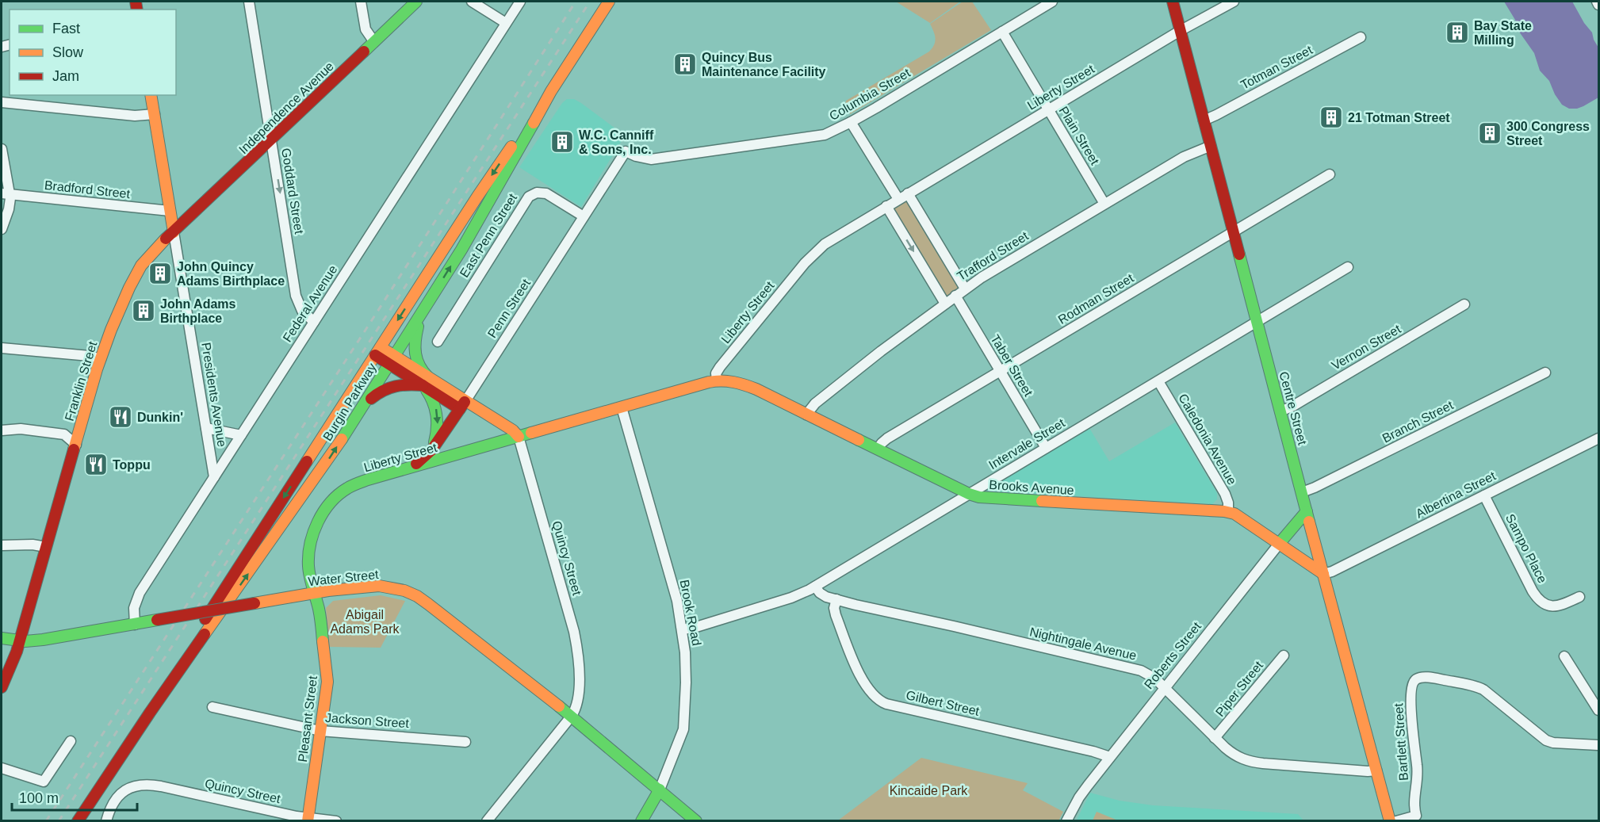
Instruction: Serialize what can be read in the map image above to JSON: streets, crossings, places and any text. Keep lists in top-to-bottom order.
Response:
{
  "streets": {
    "main road": [
      "Liberty Street",
      "Independence Avenue",
      "Penn Street",
      "Franklin Street",
      "Burgin Parkway",
      "Centre Street",
      "Brooks Avenue",
      "Water Street",
      "Brook Road",
      "Roberts Street",
      "Pleasant Street"
    ],
    "street": [
      "Totman Street",
      "Columbia Street",
      "Plain Street",
      "Bradford Street",
      "Goddard Street",
      "East Penn Street",
      "Trafford Street",
      "Rodman Street",
      "Federal Avenue",
      "Vernon Street",
      "Taber Street",
      "Presidents Avenue",
      "Branch Street",
      "Caledonia Avenue",
      "Intervale Street",
      "Albertina Street",
      "Sampo Place",
      "Quincy Street",
      "Nightingale Avenue",
      "Piper Street",
      "Gilbert Street",
      "Jackson Street",
      "Bartlett Street"
    ]
  },
  "crossings": [
    ["Totman Street", "Centre Street"],
    ["Liberty Street", "Plain Street"],
    ["Liberty Street", "Penn Street"],
    ["Liberty Street", "Centre Street"],
    ["Liberty Street", "Brooks Avenue"],
    ["Liberty Street", "Quincy Street"],
    ["Liberty Street", "Water Street"],
    ["Liberty Street", "Brook Road"],
    ["Liberty Street", "Pleasant Street"],
    ["Columbia Street", "Plain Street"],
    ["Columbia Street", "Penn Street"],
    ["Independence Avenue", "Goddard Street"],
    ["Independence Avenue", "Franklin Street"],
    ["Independence Avenue", "Presidents Avenue"],
    ["Plain Street", "Trafford Street"],
    ["Goddard Street", "Federal Avenue"],
    ["East Penn Street", "Penn Street"],
    ["Trafford Street", "Taber Street"],
    ["Trafford Street", "Centre Street"],
    ["Trafford Street", "Brooks Avenue"],
    ["Rodman Street", "Taber Street"],
    ["Rodman Street", "Centre Street"],
    ["Rodman Street", "Brooks Avenue"],
    ["Federal Avenue", "Presidents Avenue"],
    ["Federal Avenue", "Water Street"],
    ["Vernon Street", "Centre Street"],
    ["Taber Street", "Intervale Street"],
    ["Franklin Street", "Presidents Avenue"],
    ["Franklin Street", "Water Street"],
    ["Centre Street", "Branch Street"],
    ["Centre Street", "Intervale Street"],
    ["Centre Street", "Brooks Avenue"],
    ["Centre Street", "Albertina Street"],
    ["Centre Street", "Nightingale Avenue"],
    ["Centre Street", "Roberts Street"],
    ["Caledonia Avenue", "Intervale Street"],
    ["Caledonia Avenue", "Brooks Avenue"],
    ["Intervale Street", "Brooks Avenue"],
    ["Intervale Street", "Brook Road"],
    ["Intervale Street", "Nightingale Avenue"],
    ["Brooks Avenue", "Albertina Street"],
    ["Brooks Avenue", "Roberts Street"],
    ["Albertina Street", "Sampo Place"],
    ["Quincy Street", "Water Street"],
    ["Quincy Street", "Pleasant Street"],
    ["Water Street", "Brook Road"],
    ["Water Street", "Pleasant Street"],
    ["Nightingale Avenue", "Roberts Street"],
    ["Nightingale Avenue", "Piper Street"],
    ["Nightingale Avenue", "Gilbert Street"],
    ["Roberts Street", "Gilbert Street"],
    ["Pleasant Street", "Jackson Street"]
  ],
  "one_way": ["Goddard Street"],
  "parks": ["Abigail Adams Park", "Kincaide Park"],
  "places": {
    "building": [
      "Bay State Milling",
      "Quincy Bus Maintenance Facility",
      "21 Totman Street",
      "300 Congress Street",
      "W.C. Canniff & Sons, Inc.",
      "John Quincy Adams Birthplace",
      "John Adams Birthplace"
    ],
    "restaurant": ["Dunkin'", "Toppu"]
  },
  "legend": ["Fast", "Slow", "Jam"],
  "scale_bar": "100 m"
}
